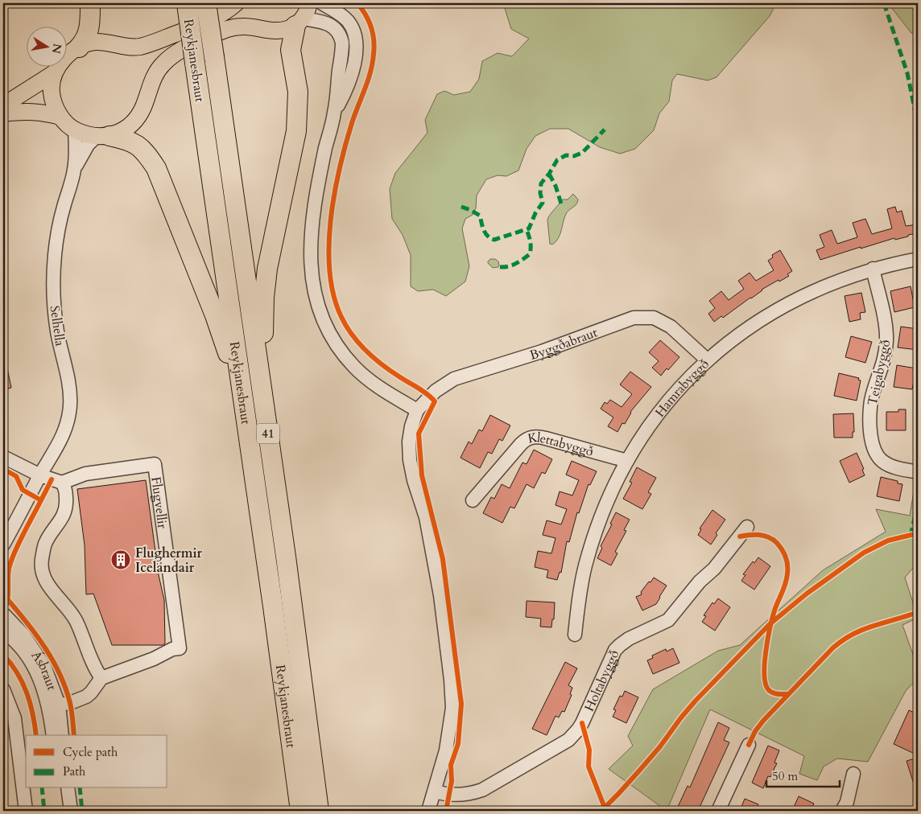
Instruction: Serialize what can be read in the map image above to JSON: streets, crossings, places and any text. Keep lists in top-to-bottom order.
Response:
{
  "streets": {
    "highway": ["Reykjanesbraut", "41"],
    "street": [
      "Selhella",
      "Byggðabraut",
      "Teigabyggð",
      "Hamrabyggð",
      "Klettabyggð",
      "Flugvellir",
      "Ásbraut",
      "Holtabyggð"
    ]
  },
  "crossings": [
    ["Byggðabraut", "Hamrabyggð"],
    ["Teigabyggð", "Hamrabyggð"],
    ["Hamrabyggð", "Klettabyggð"]
  ],
  "places": {
    "building": ["Flughermir Icelandair"]
  },
  "legend": ["Cycle path", "Path"],
  "scale_bar": "50 m",
  "north": "right"
}
